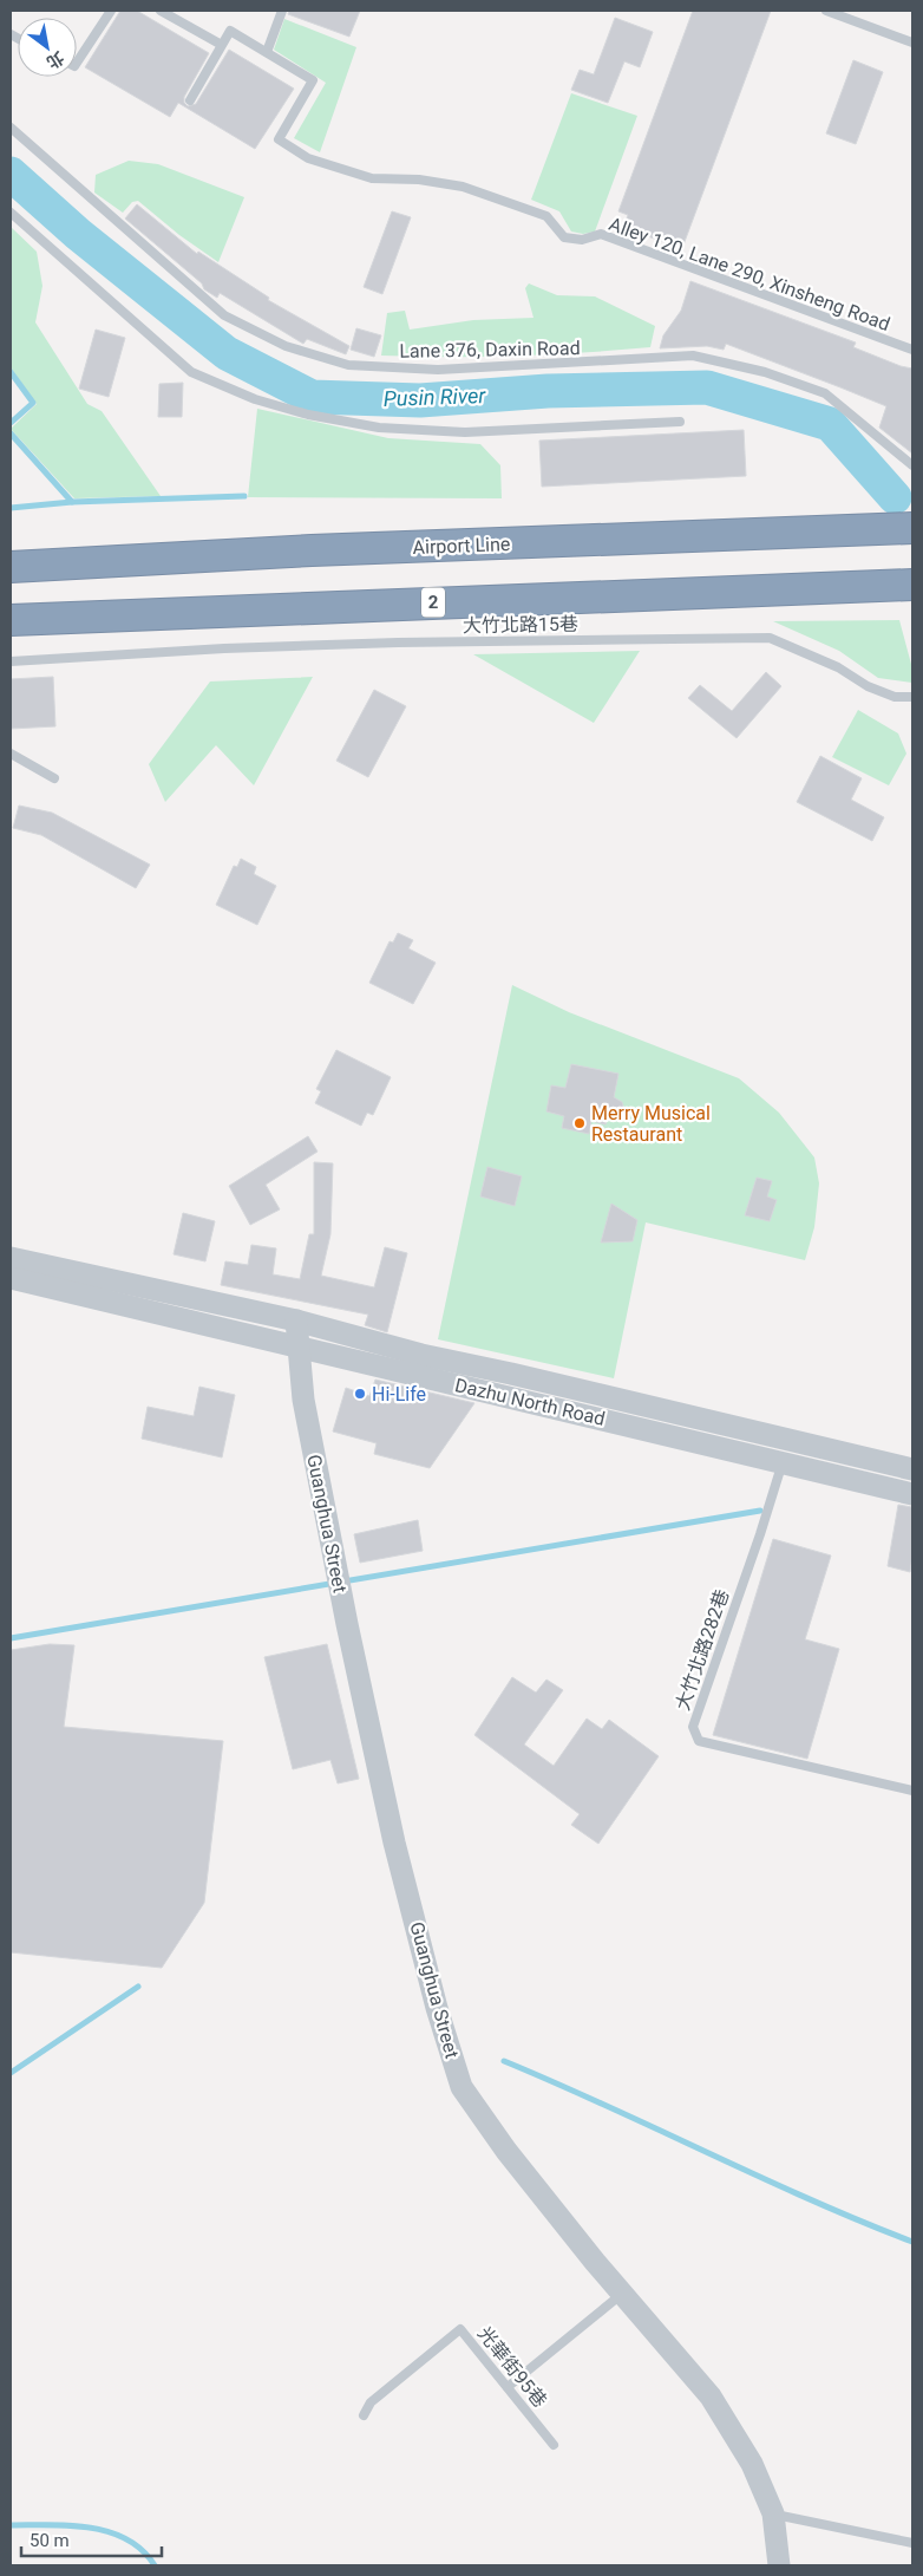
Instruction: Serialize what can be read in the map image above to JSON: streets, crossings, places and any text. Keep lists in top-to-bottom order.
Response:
{
  "streets": {
    "highway": ["Airport Line", "2"],
    "street": ["Dazhu North Road", "Guanghua Street"],
    "lane": [
      "Alley 120, Lane 290, Xinsheng Road",
      "Lane 376, Daxin Road",
      "大竹北路15巷",
      "大竹北路282巷",
      "光華街95巷"
    ]
  },
  "crossings": [
    ["Dazhu North Road", "Guanghua Street"],
    ["Dazhu North Road", "大竹北路282巷"]
  ],
  "water": ["Pusin River"],
  "places": ["Merry Musical Restaurant", "Hi-Life"],
  "scale_bar": "50 m",
  "north": "bottom right"
}
